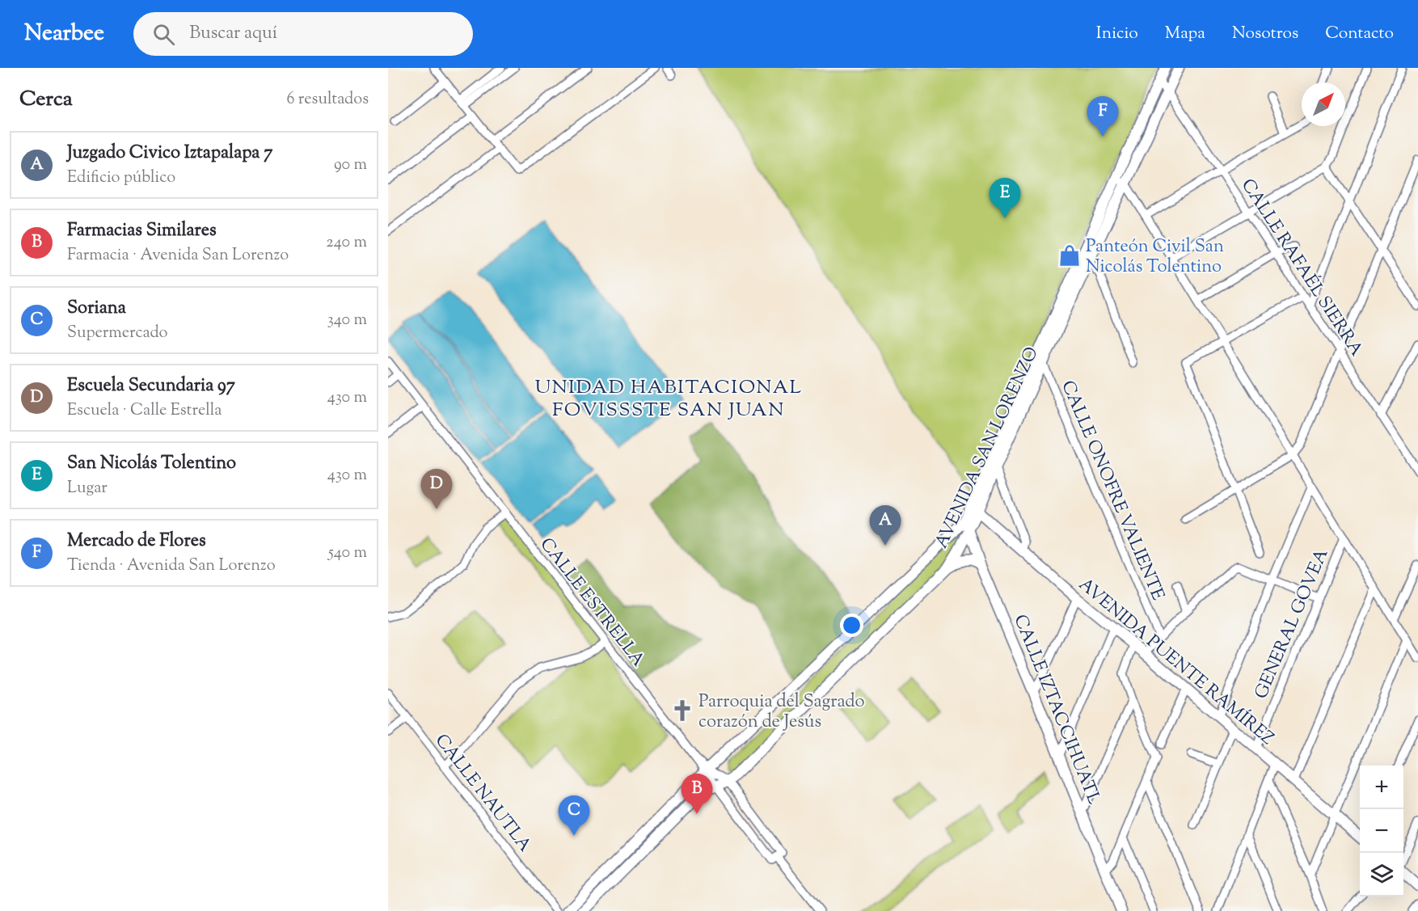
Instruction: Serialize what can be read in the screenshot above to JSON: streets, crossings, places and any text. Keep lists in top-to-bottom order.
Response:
{
  "streets": {
    "main road": ["AVENIDA SAN LORENZO", "AVENIDA PUENTE RAMÍREZ", "CALLE IZTACCIHUATL"],
    "street": [
      "CALLE RAFAÉL SIERRA",
      "CALLE ONOFRE VALIENTE",
      "CALLE ESTRELLA",
      "GENERAL GOVEA",
      "CALLE NAUTLA"
    ]
  },
  "crossings": [
    ["CALLE RAFAÉL SIERRA", "AVENIDA SAN LORENZO"],
    ["AVENIDA SAN LORENZO", "CALLE ONOFRE VALIENTE"],
    ["AVENIDA SAN LORENZO", "CALLE ESTRELLA"],
    ["AVENIDA SAN LORENZO", "AVENIDA PUENTE RAMÍREZ"],
    ["AVENIDA SAN LORENZO", "CALLE IZTACCIHUATL"],
    ["GENERAL GOVEA", "AVENIDA PUENTE RAMÍREZ"]
  ],
  "districts": ["UNIDAD HABITACIONAL FOVISSSTE SAN JUAN"],
  "places": {
    "shop": ["Panteón Civil San Nicolás Tolentino"],
    "church": ["Parroquia del Sagrado corazón de Jesús"]
  },
  "north": "top right",
  "page": {
    "header": "Nearbee",
    "search": "Buscar aquí",
    "nav": [
      "Inicio",
      "Mapa",
      "Nosotros",
      "Contacto"
    ],
    "heading": ["Cerca", "6 resultados"],
    "pins": [
      "F",
      "E",
      "D",
      "A",
      "B",
      "C"
    ],
    "list": [
      {
        "mark": "A",
        "name": "Juzgado Civico Iztapalapa 7",
        "note": "Edificio público",
        "value": "90 m"
      },
      {
        "mark": "B",
        "name": "Farmacias Similares",
        "note": "Farmacia · Avenida San Lorenzo",
        "value": "240 m"
      },
      {
        "mark": "C",
        "name": "Soriana",
        "note": "Supermercado",
        "value": "340 m"
      },
      {
        "mark": "D",
        "name": "Escuela Secundaria 97",
        "note": "Escuela · Calle Estrella",
        "value": "430 m"
      },
      {
        "mark": "E",
        "name": "San Nicolás Tolentino",
        "note": "Lugar",
        "value": "430 m"
      },
      {
        "mark": "F",
        "name": "Mercado de Flores",
        "note": "Tienda · Avenida San Lorenzo",
        "value": "540 m"
      }
    ],
    "map_buttons": ["+", "−"]
  }
}
